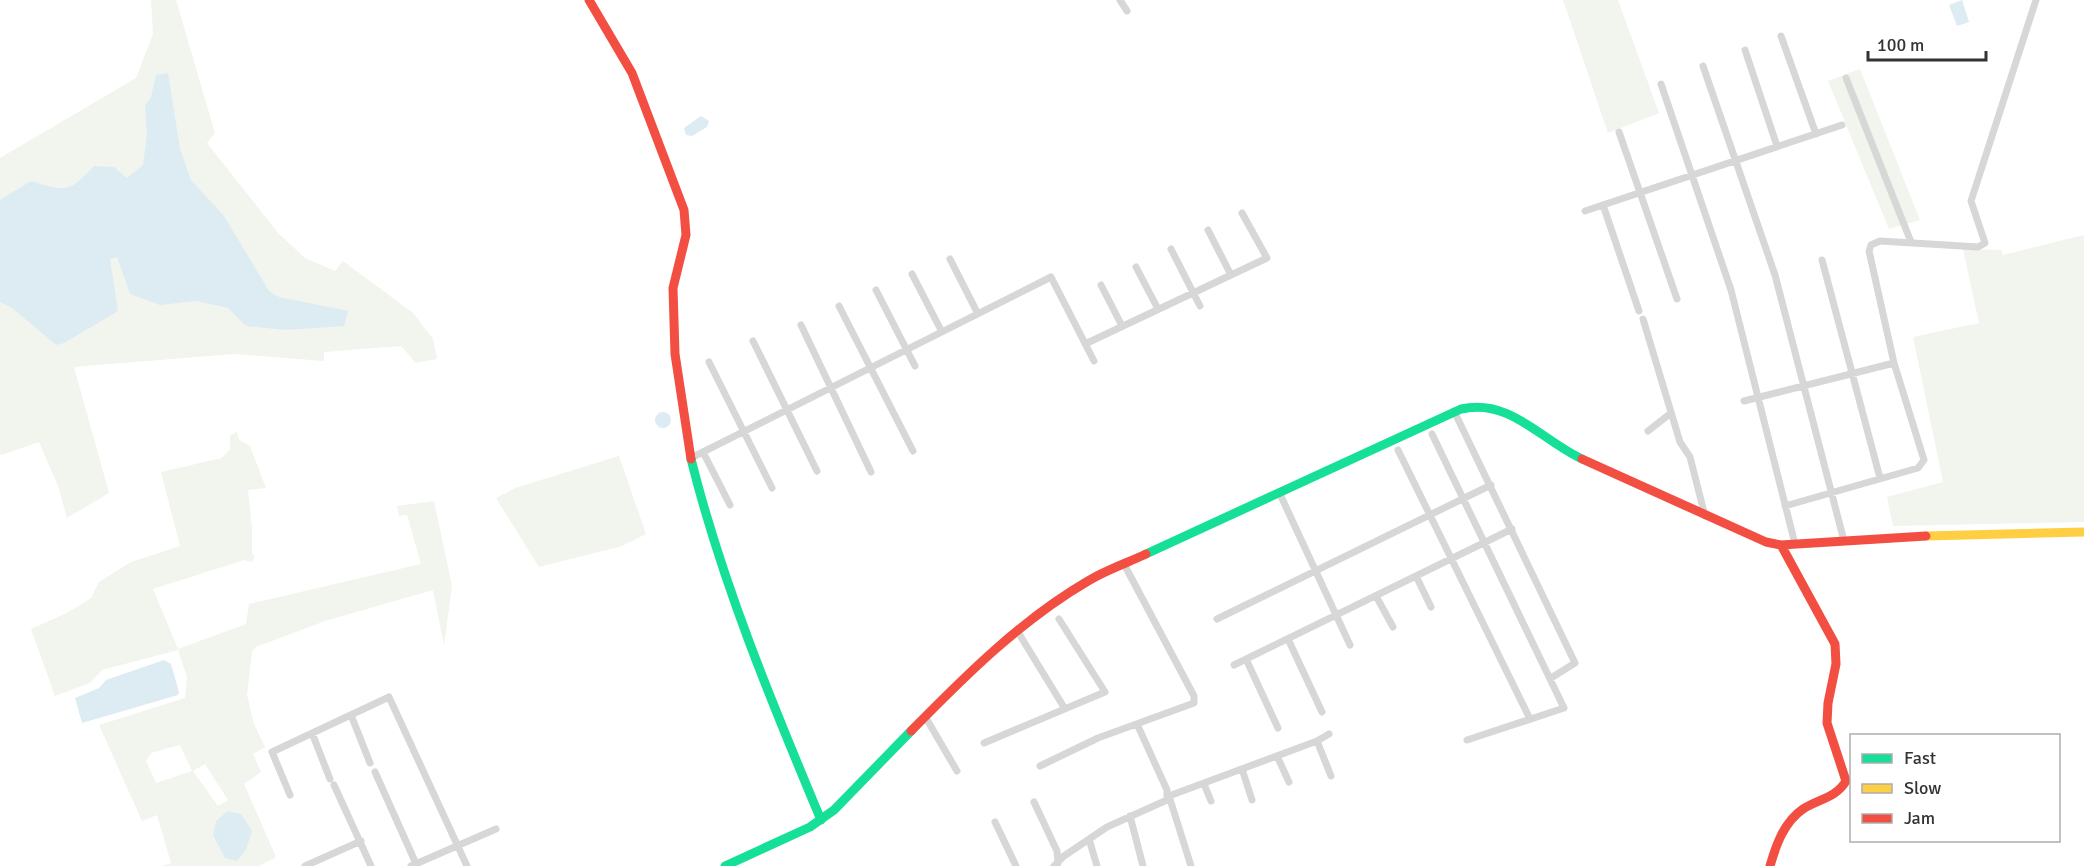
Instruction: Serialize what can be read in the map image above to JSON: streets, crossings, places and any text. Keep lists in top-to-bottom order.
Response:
{
  "legend": ["Fast", "Slow", "Jam"],
  "scale_bar": "100 m"
}
